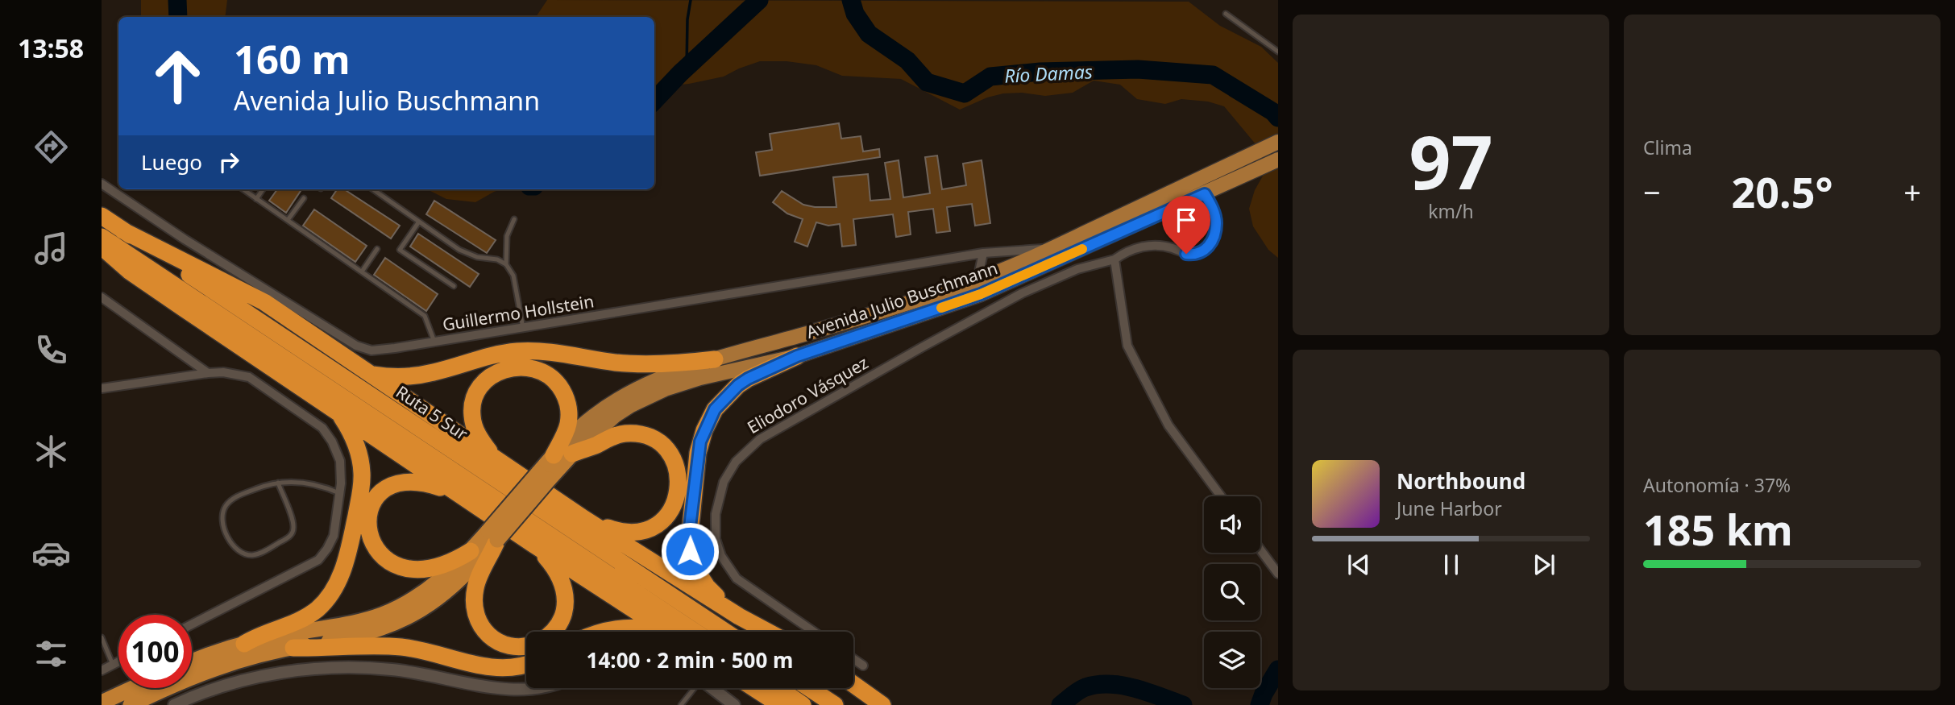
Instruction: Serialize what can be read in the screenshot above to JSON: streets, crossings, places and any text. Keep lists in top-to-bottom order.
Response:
{
  "streets": {
    "highway": ["Avenida Julio Buschmann", "Ruta 5 Sur"],
    "street": ["Guillermo Hollstein", "Eliodoro Vásquez"]
  },
  "crossings": [
    ["Avenida Julio Buschmann", "Guillermo Hollstein"],
    ["Avenida Julio Buschmann", "Eliodoro Vásquez"]
  ],
  "water": ["Río Damas"],
  "page": {
    "tabs": "13:58",
    "tile": [
      ["97", "km/h"],
      "Clima",
      ["Autonomía · 37%", "185 km"]
    ],
    "turn": ["160 m", "Avenida Julio Buschmann"],
    "then": "Luego",
    "heat": ["−", "20.5°", "+"],
    "song": ["Northbound", "June Harbor"],
    "limit": "100",
    "trip": "14:00 · 2 min · 500 m"
  }
}
